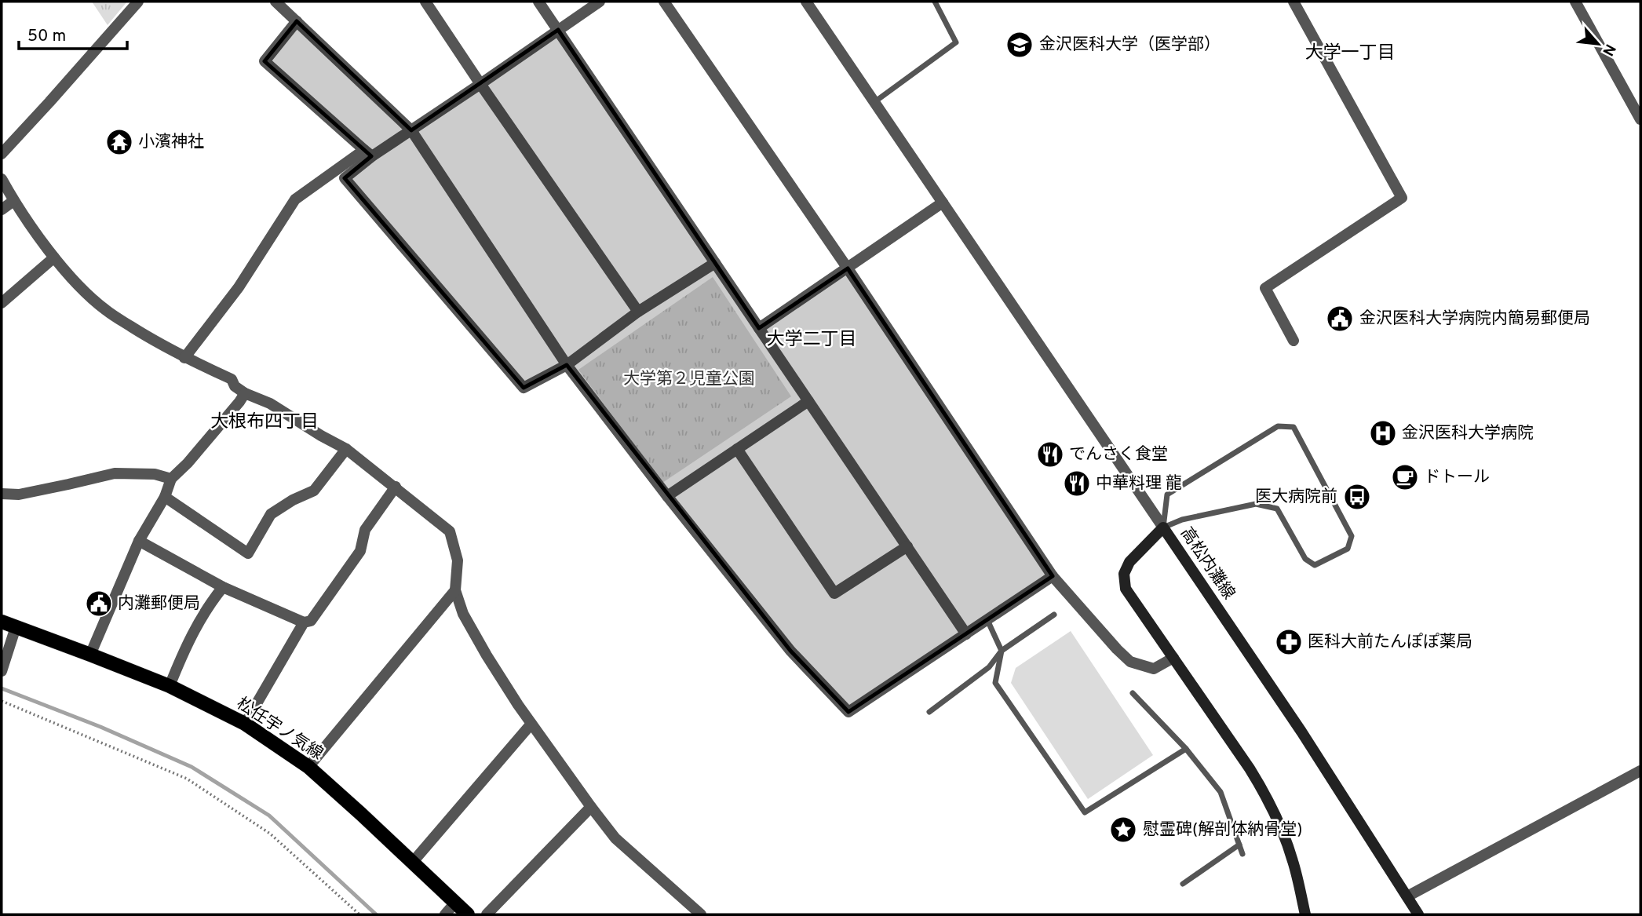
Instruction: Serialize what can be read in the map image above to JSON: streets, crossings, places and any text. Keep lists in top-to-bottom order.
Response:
{
  "streets": {
    "main road": ["高松内灘線", "松任宇ノ気線"]
  },
  "districts": ["大学一丁目", "大学二丁目", "大根布四丁目"],
  "parks": ["大学第２児童公園"],
  "places": {
    "school or university": ["金沢医科大学（医学部）"],
    "temple": ["小濱神社"],
    "public building": ["金沢医科大学病院内簡易郵便局", "内灘郵便局"],
    "hospital": ["金沢医科大学病院"],
    "restaurant": ["でんさく食堂", "中華料理 龍"],
    "cafe": ["ドトール"],
    "bus stop": ["医大病院前"],
    "pharmacy": ["医科大前たんぽぽ薬局"],
    "place": ["慰霊碑(解剖体納骨堂)"]
  },
  "scale_bar": "50 m",
  "north": "bottom right"
}
